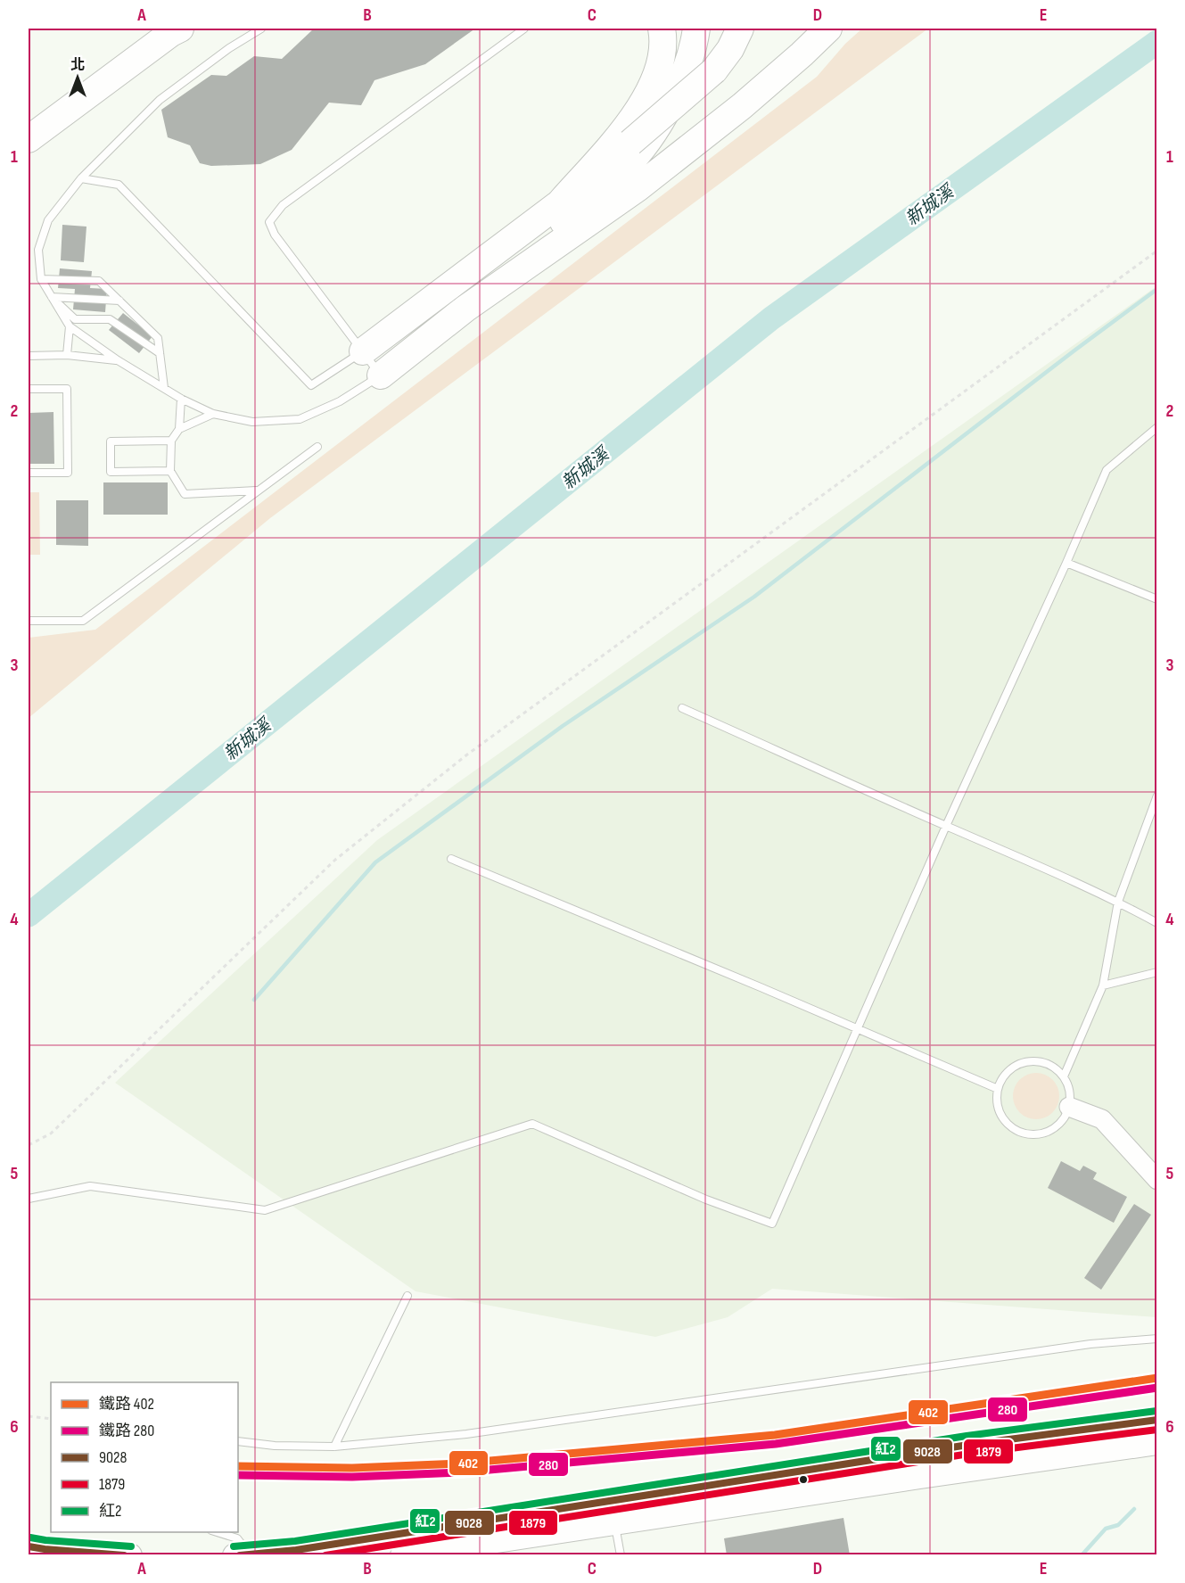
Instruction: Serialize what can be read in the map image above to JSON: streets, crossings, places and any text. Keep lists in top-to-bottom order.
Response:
{
  "water": ["新城溪"],
  "lines": [
    "rail line 402",
    "rail line 280",
    "transit line 紅2",
    "transit line 9028",
    "transit line 1879"
  ],
  "legend": [
    "鐵路 402",
    "鐵路 280",
    "9028",
    "1879",
    "紅2"
  ],
  "north": "top",
  "grid": {
    "columns": [
      "A",
      "B",
      "C",
      "D",
      "E"
    ],
    "rows": [
      "1",
      "2",
      "3",
      "4",
      "5",
      "6"
    ]
  }
}
